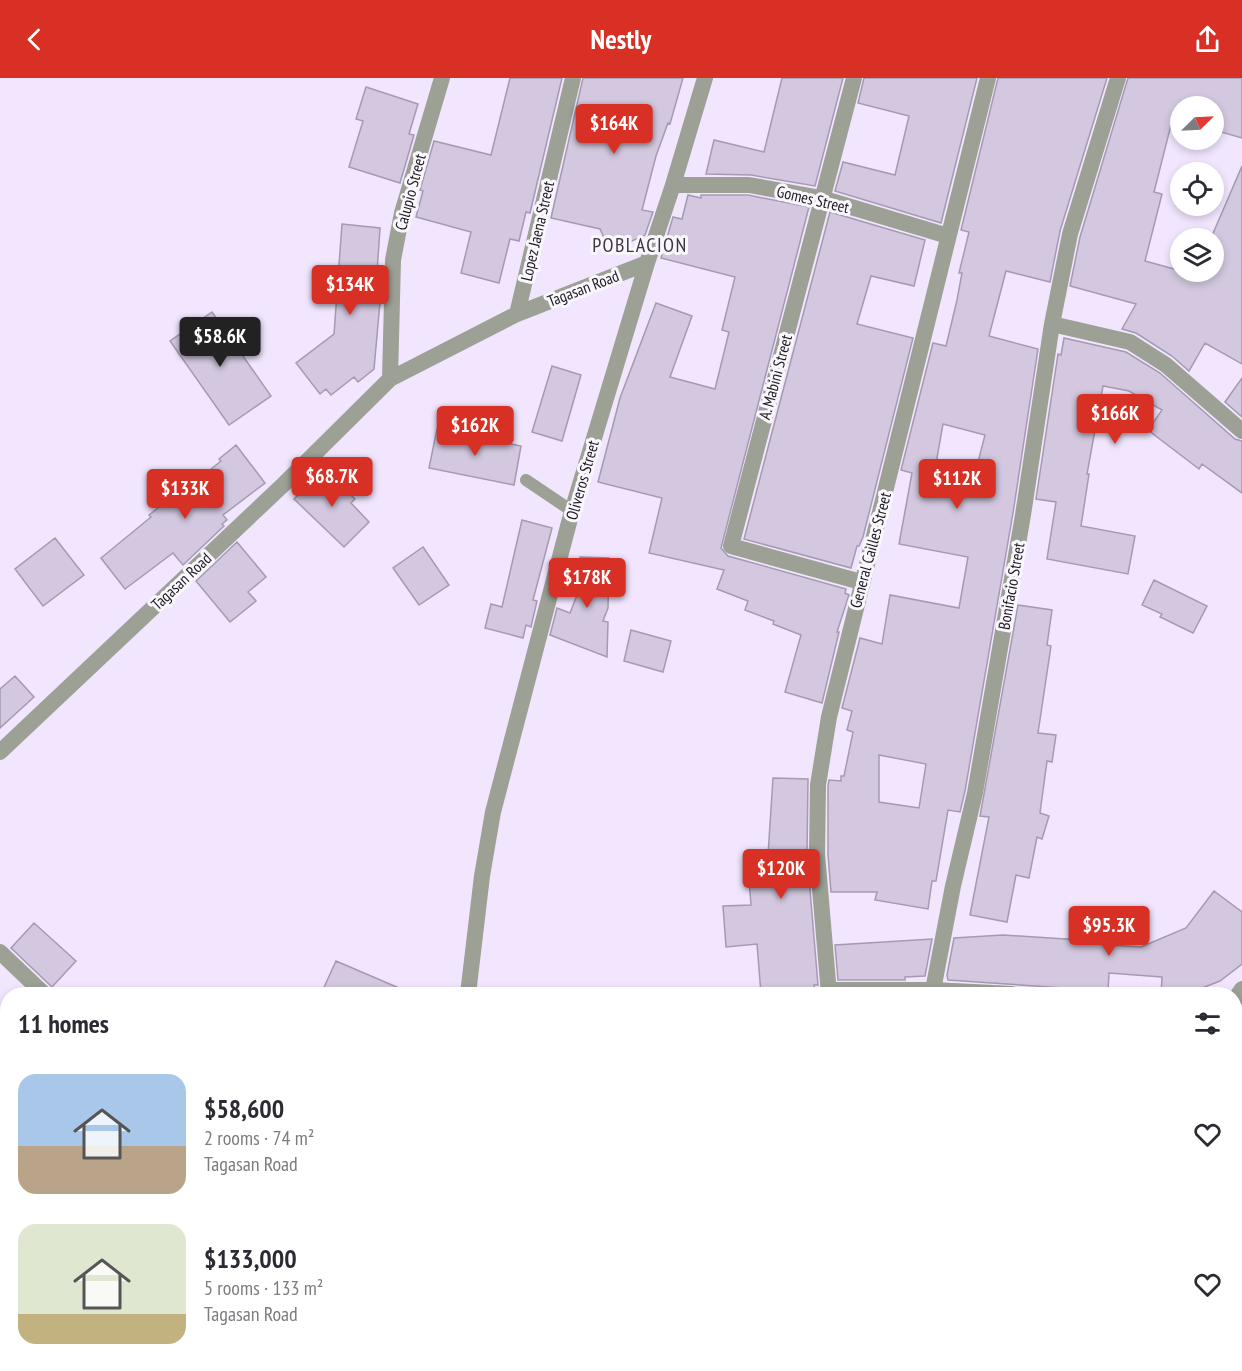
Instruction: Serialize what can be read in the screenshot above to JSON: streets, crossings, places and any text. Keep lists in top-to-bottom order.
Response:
{
  "streets": {
    "street": [
      "Calupio Street",
      "Gomes Street",
      "Lopez Jaena Street",
      "Tagasan Road",
      "A. Mabini Street",
      "Oliveros Street",
      "General Cailles Street",
      "Bonifacio Street"
    ]
  },
  "crossings": [
    ["Calupio Street", "Tagasan Road"],
    ["Gomes Street", "A. Mabini Street"],
    ["Gomes Street", "Oliveros Street"],
    ["Gomes Street", "General Cailles Street"],
    ["Lopez Jaena Street", "Tagasan Road"],
    ["Tagasan Road", "Oliveros Street"],
    ["A. Mabini Street", "General Cailles Street"]
  ],
  "districts": ["POBLACION"],
  "north": "top right",
  "page": {
    "header": "Nestly",
    "price": [
      "$164K",
      "$134K",
      "$58.6K",
      "$166K",
      "$162K",
      "$68.7K",
      "$112K",
      "$133K",
      "$178K",
      "$120K",
      "$95.3K"
    ],
    "heading": "11 homes",
    "list": [
      {
        "name": "$58,600",
        "note": "2 rooms · 74 m² · Tagasan Road"
      },
      {
        "name": "$133,000",
        "note": "5 rooms · 133 m² · Tagasan Road"
      }
    ]
  }
}
